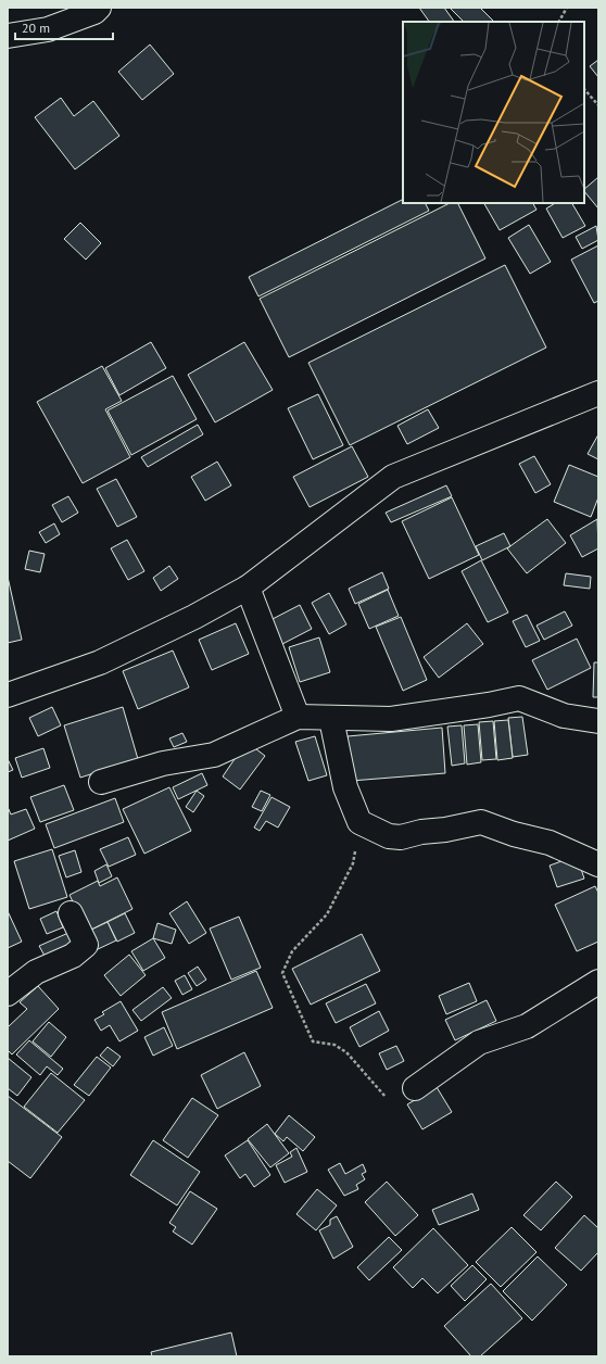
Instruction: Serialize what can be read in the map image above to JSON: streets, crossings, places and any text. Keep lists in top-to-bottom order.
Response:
{
  "scale_bar": "20 m"
}
